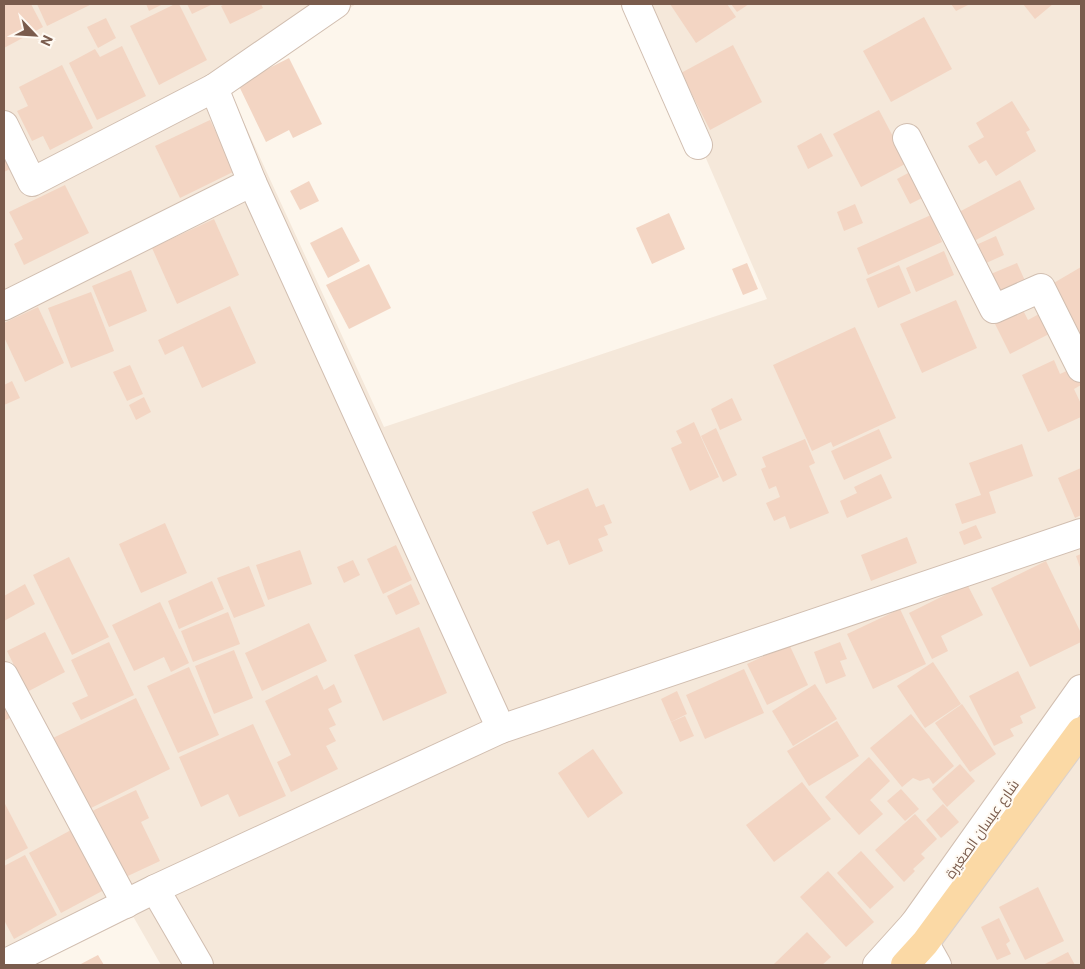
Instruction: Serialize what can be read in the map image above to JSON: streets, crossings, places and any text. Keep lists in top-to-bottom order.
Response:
{
  "streets": {
    "main road": ["شارع عبسان الصغيرة"]
  },
  "north": "bottom right"
}
